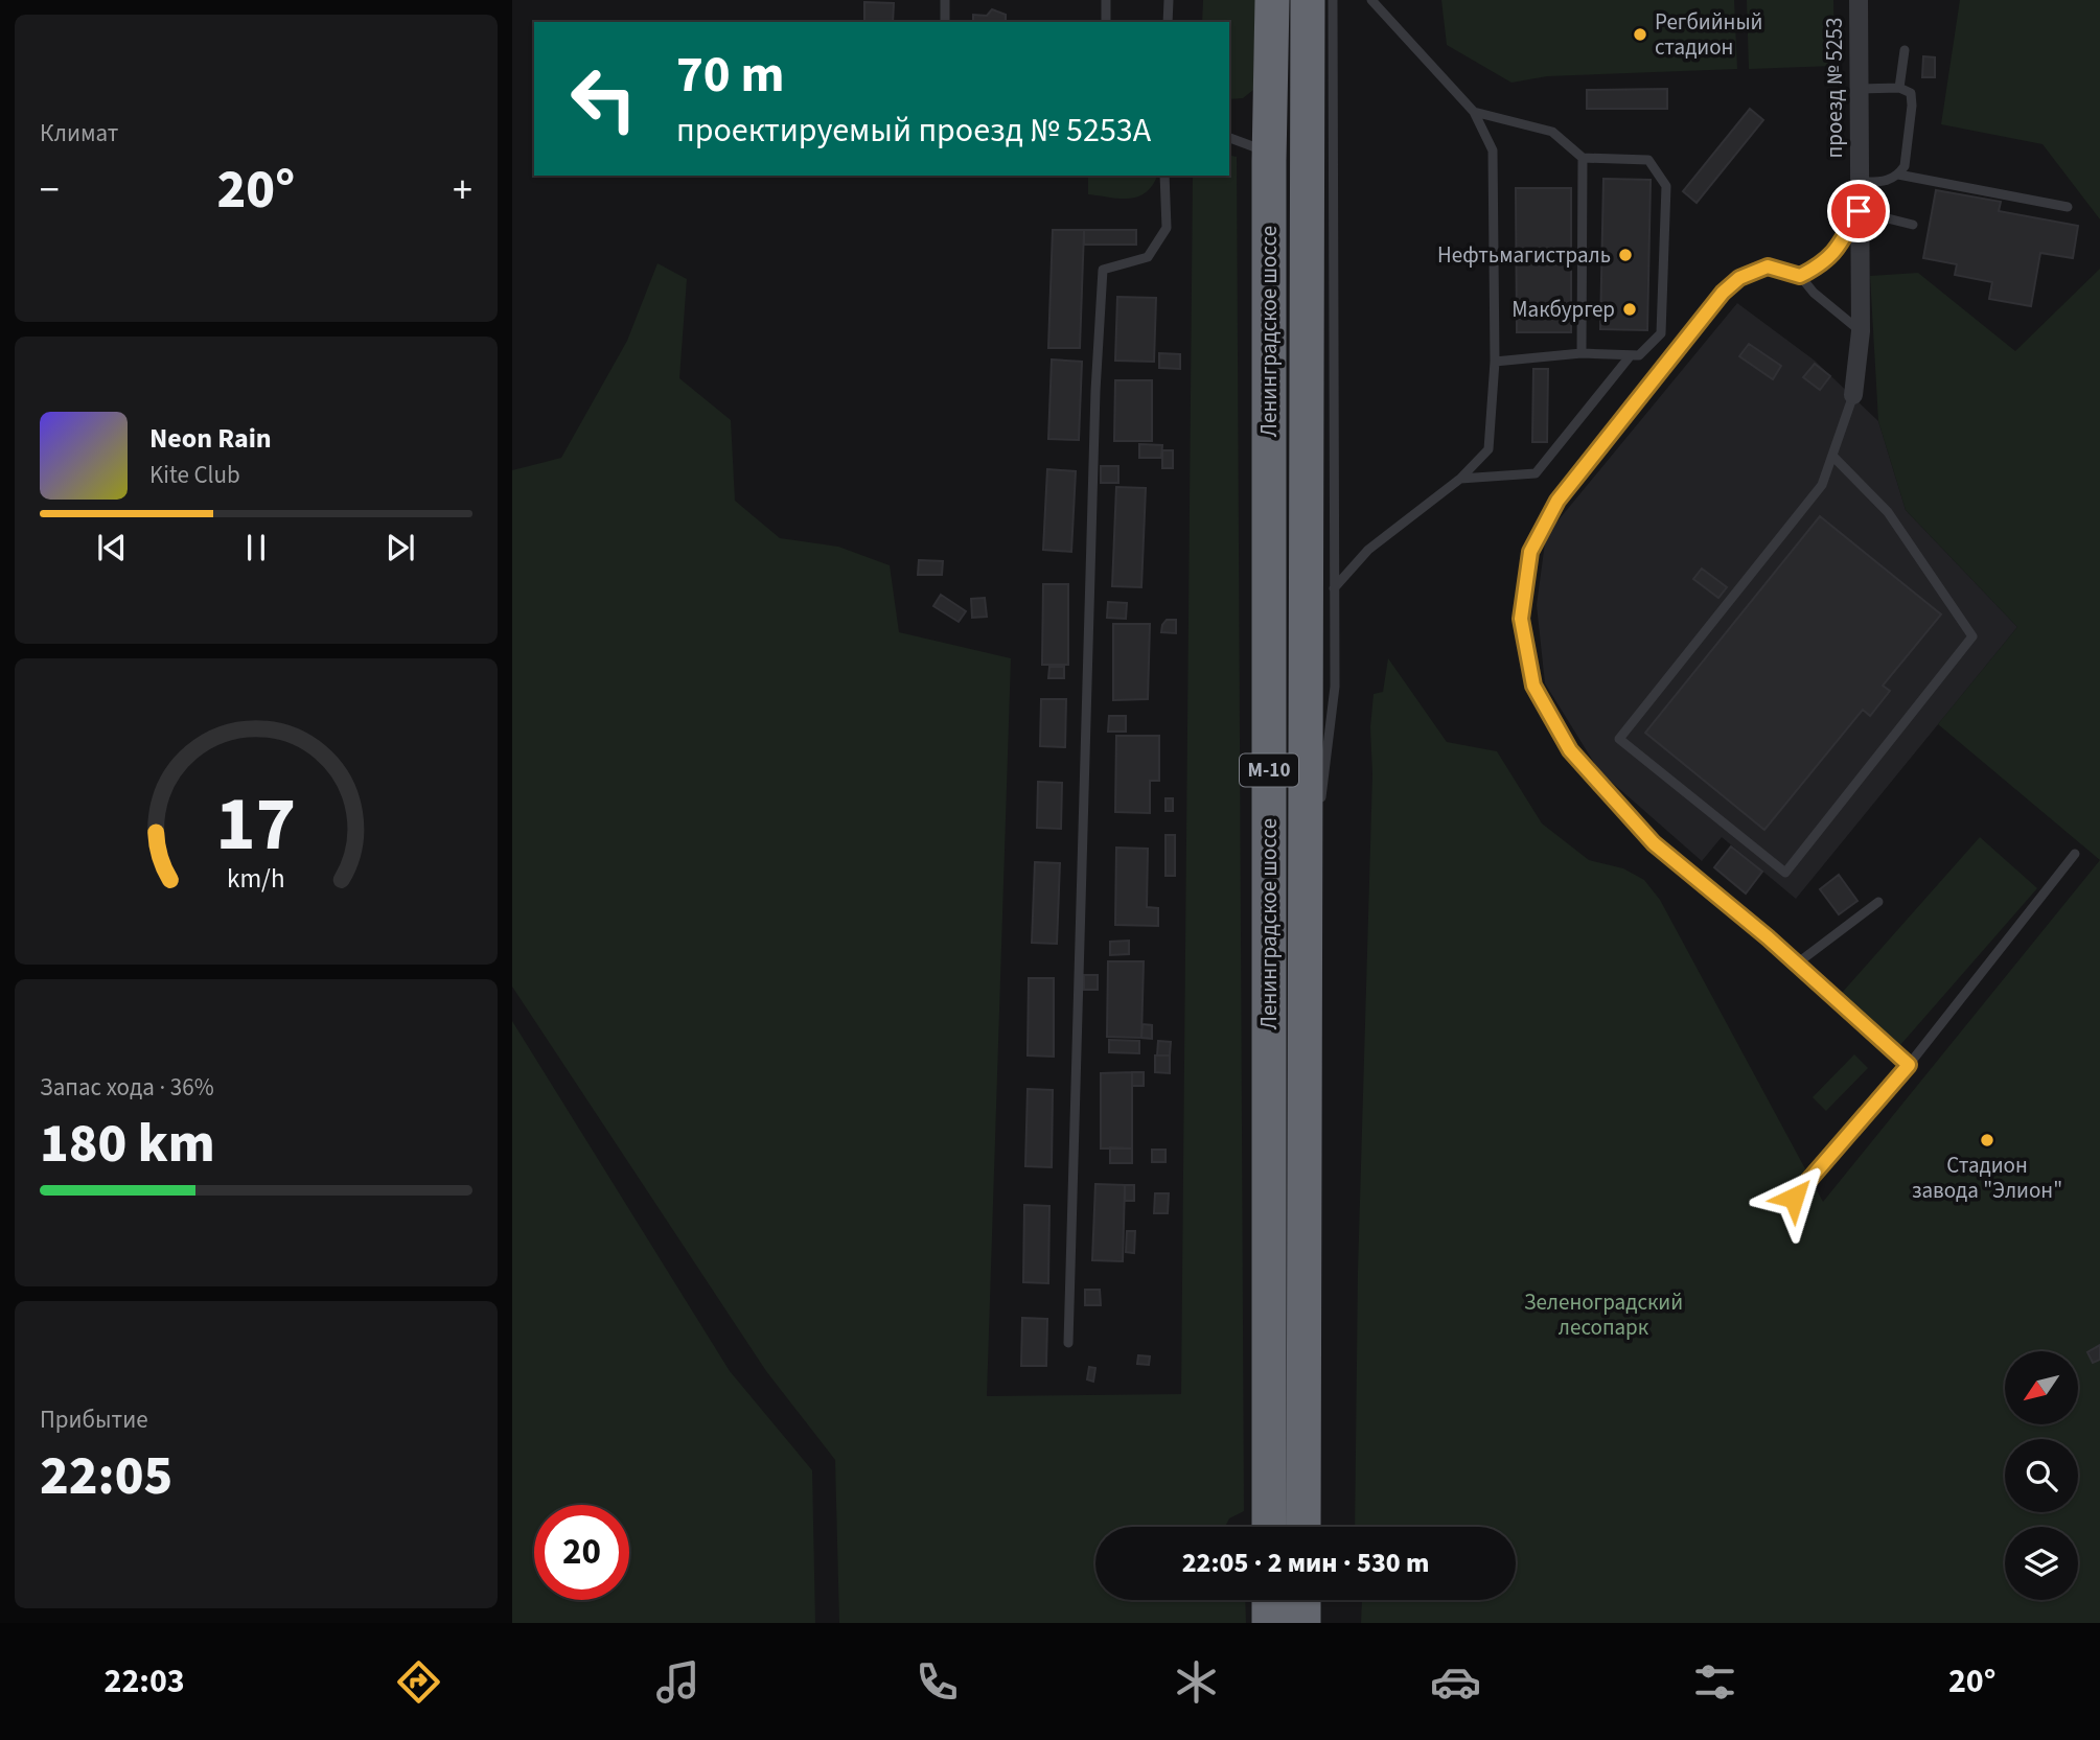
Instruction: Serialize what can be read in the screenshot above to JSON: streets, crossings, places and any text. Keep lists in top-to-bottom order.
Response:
{
  "streets": {
    "highway": ["Ленинградское шоссе", "М-10"],
    "street": ["проезд № 5253"]
  },
  "parks": ["Зеленоградский лесопарк"],
  "places": [
    "Регбийный стадион",
    "Нефтьмагистраль",
    "Макбургер",
    "Стадион завода \"Элион\""
  ],
  "north": "bottom left",
  "page": {
    "tile": [
      "Климат",
      ["Запас хода · 36%", "180 km"],
      ["Прибытие", "22:05"]
    ],
    "turn": ["70 m", "проектируемый проезд № 5253А"],
    "heat": ["−", "20°", "+"],
    "song": ["Neon Rain", "Kite Club"],
    "limit": "20",
    "trip": "22:05 · 2 мин · 530 m",
    "tabs": ["22:03", "20°"],
    "gauge": ["17", "km/h"]
  }
}
